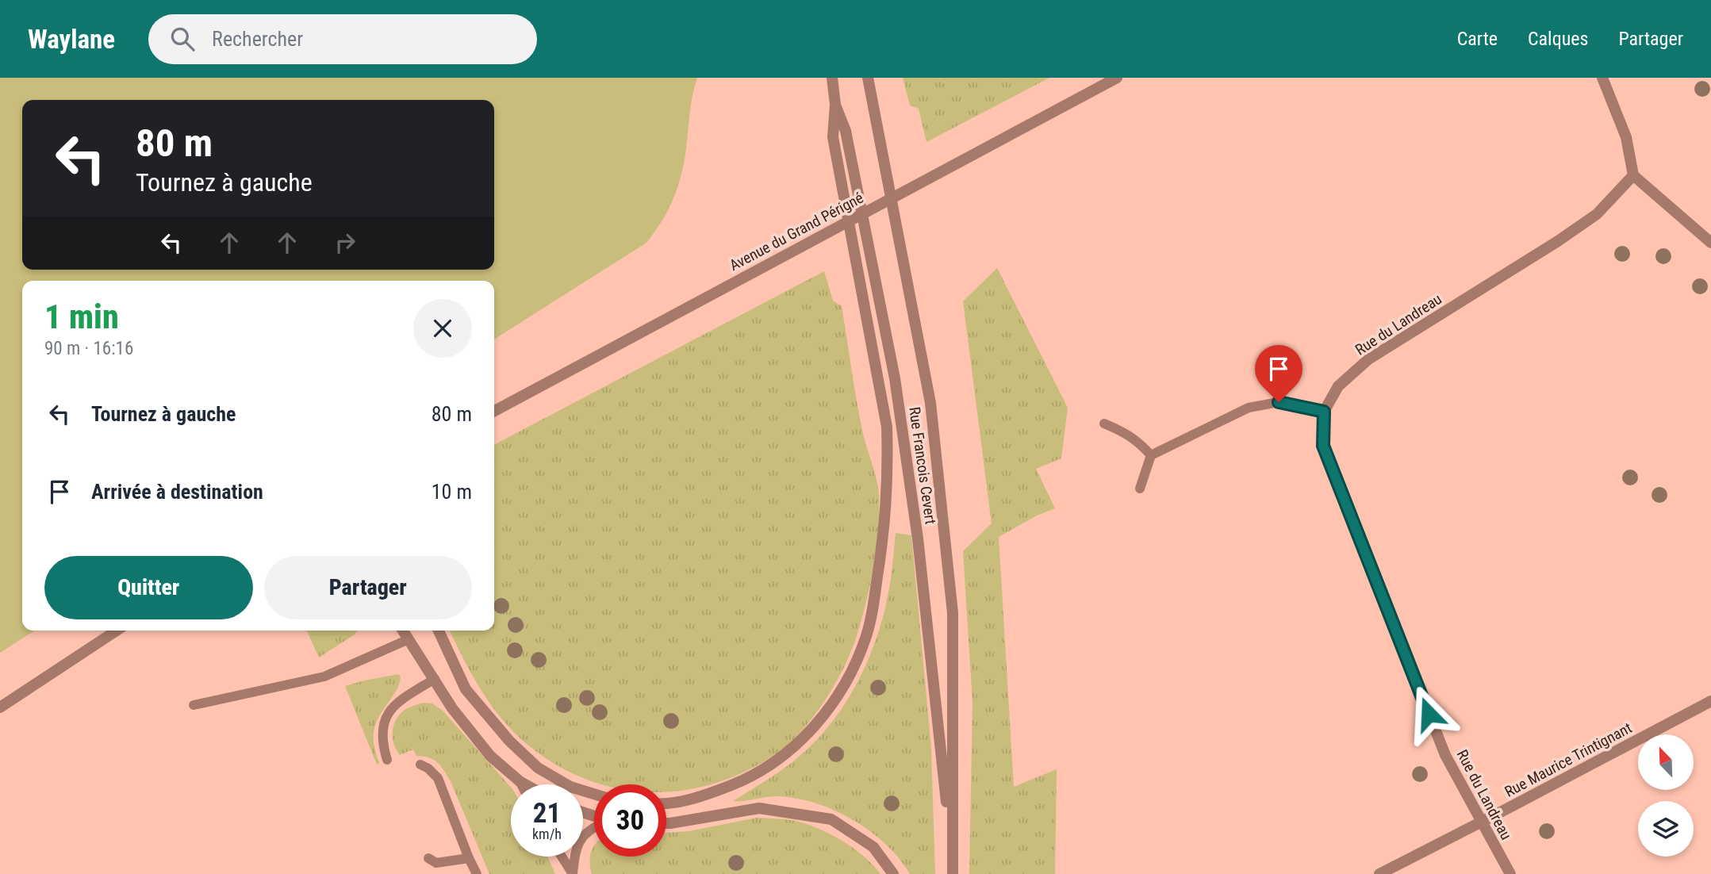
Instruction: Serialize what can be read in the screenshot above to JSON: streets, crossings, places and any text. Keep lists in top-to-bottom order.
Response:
{
  "streets": {
    "street": [
      "Avenue du Grand Périgné",
      "Rue du Landreau",
      "Rue Francois Cevert",
      "Rue Maurice Trintignant"
    ]
  },
  "crossings": [
    ["Rue du Landreau", "Rue Maurice Trintignant"]
  ],
  "north": "top left",
  "page": {
    "header": "Waylane",
    "search": "Rechercher",
    "nav": ["Carte", "Calques", "Partager"],
    "turn": ["80 m", "Tournez à gauche"],
    "heading": ["1 min", "90 m · 16:16"],
    "list": [
      {
        "name": "Tournez à gauche",
        "value": "80 m"
      },
      {
        "name": "Arrivée à destination",
        "value": "10 m"
      }
    ],
    "buttons": ["Quitter", "Partager"],
    "speed": "21 km/h",
    "limit": "30"
  }
}
